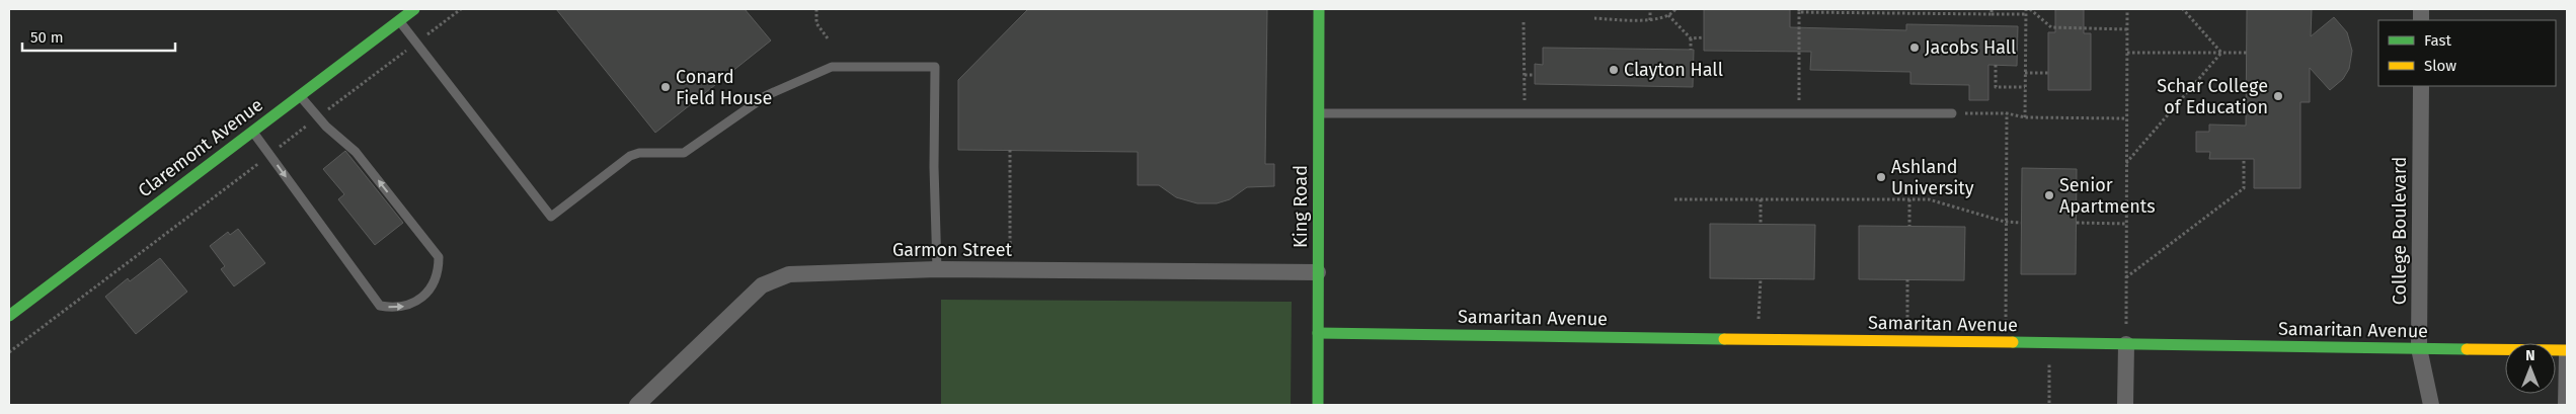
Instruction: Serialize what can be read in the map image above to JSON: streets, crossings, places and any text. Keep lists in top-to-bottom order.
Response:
{
  "streets": {
    "street": [
      "Claremont Avenue",
      "King Road",
      "College Boulevard",
      "Garmon Street",
      "Samaritan Avenue"
    ]
  },
  "crossings": [
    ["King Road", "Garmon Street"],
    ["King Road", "Samaritan Avenue"],
    ["College Boulevard", "Samaritan Avenue"]
  ],
  "places": [
    "Jacobs Hall",
    "Clayton Hall",
    "Conard Field House",
    "Schar College of Education",
    "Ashland University",
    "Senior Apartments"
  ],
  "legend": ["Fast", "Slow"],
  "scale_bar": "50 m",
  "north": "top"
}
